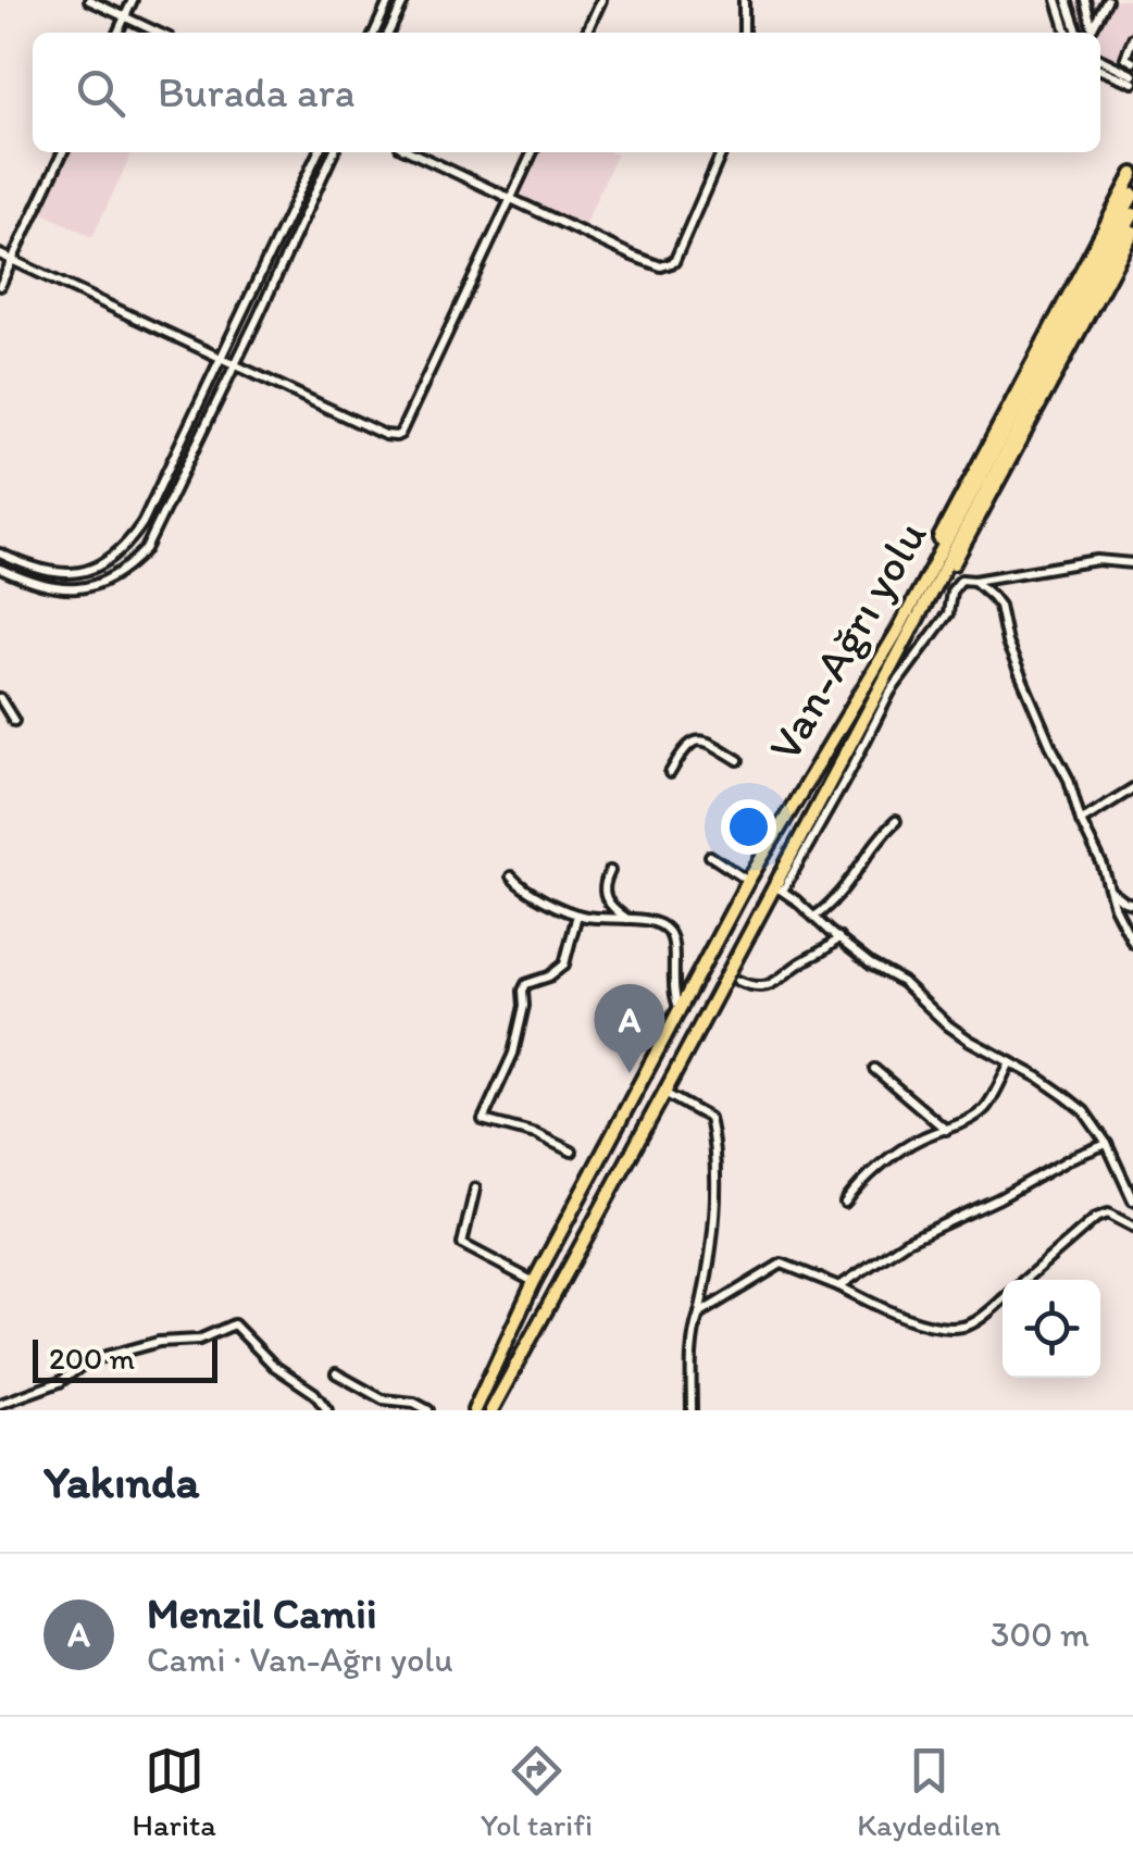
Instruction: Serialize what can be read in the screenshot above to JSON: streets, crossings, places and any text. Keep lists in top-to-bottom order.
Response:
{
  "streets": {
    "highway": ["Van-Ağrı yolu"]
  },
  "scale_bar": "200 m",
  "page": {
    "search": "Burada ara",
    "pins": "A",
    "scale": "200 m",
    "heading": "Yakında",
    "list": [
      {
        "mark": "A",
        "name": "Menzil Camii",
        "note": "Cami · Van-Ağrı yolu",
        "value": "300 m"
      }
    ],
    "nav": ["Harita", "Yol tarifi", "Kaydedilen"]
  }
}
